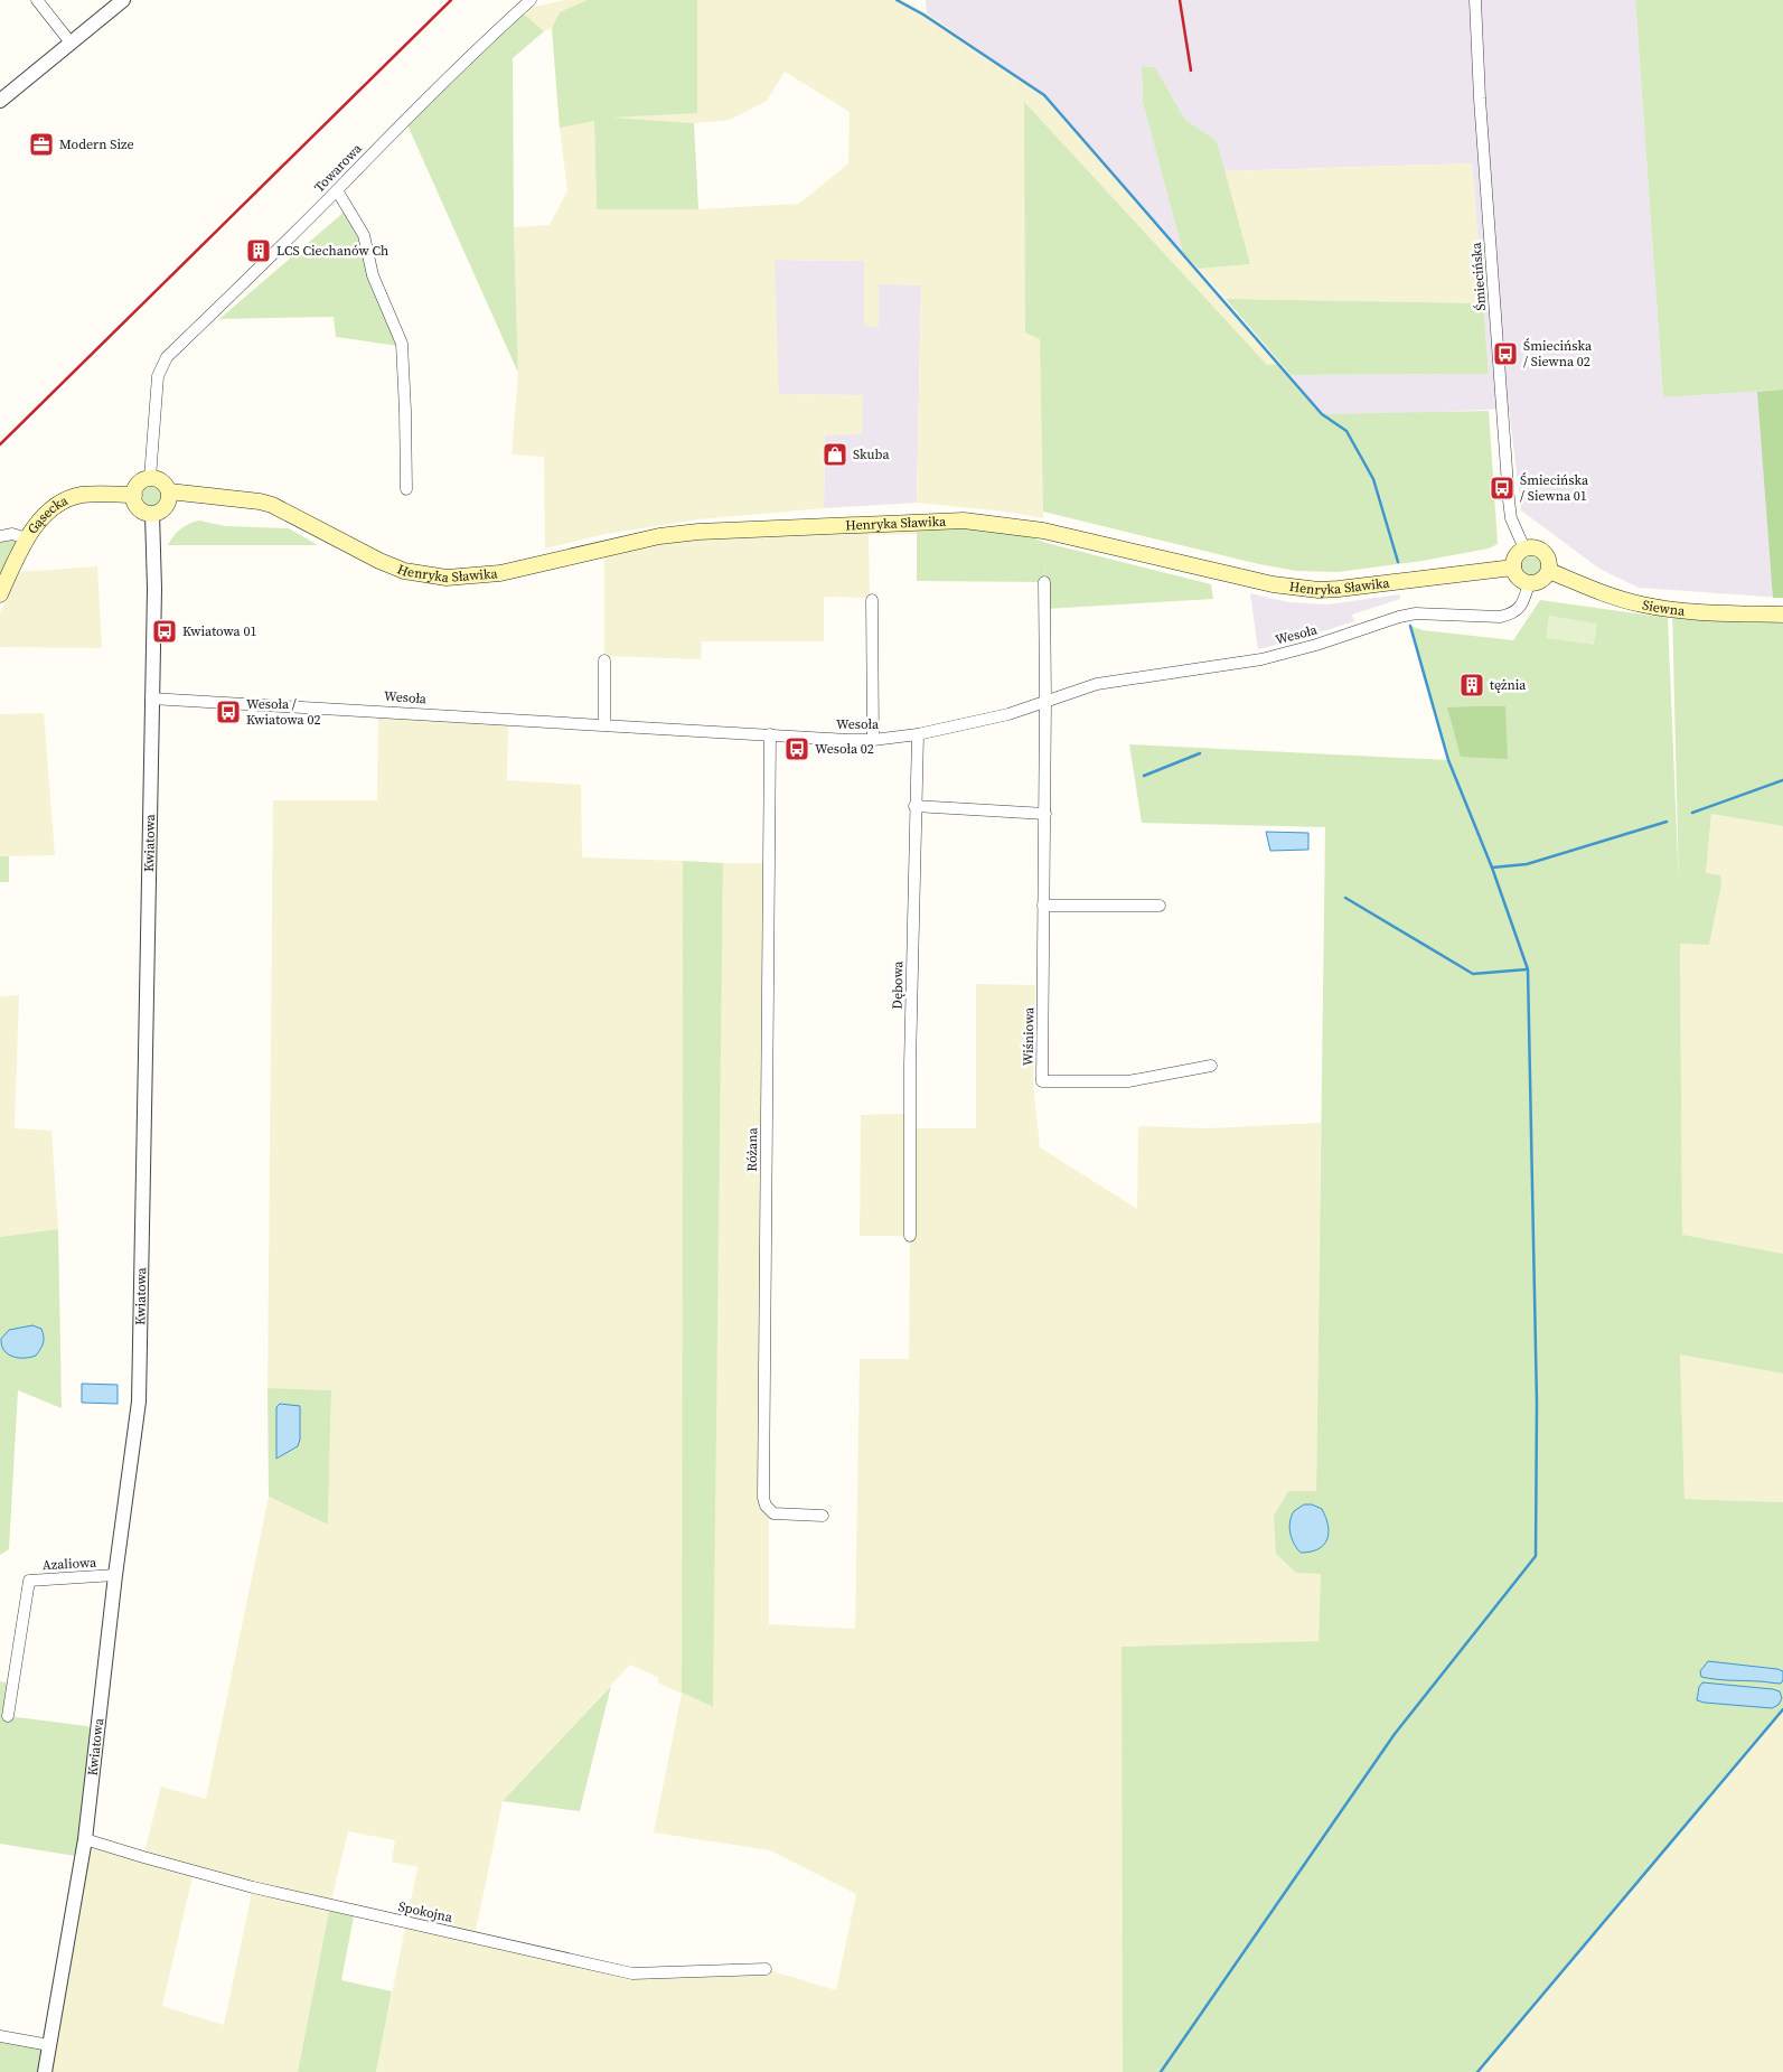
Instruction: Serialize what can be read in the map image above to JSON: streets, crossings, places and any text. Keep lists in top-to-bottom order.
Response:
{
  "streets": {
    "main road": ["Gąsecka", "Henryka Sławika", "Siewna"],
    "street": [
      "Towarowa",
      "Śmiecińska",
      "Wesoła",
      "Kwiatowa",
      "Dębowa",
      "Wiśniowa",
      "Różana",
      "Azaliowa",
      "Spokojna"
    ]
  },
  "crossings": [
    ["Towarowa", "Gąsecka"],
    ["Towarowa", "Henryka Sławika"],
    ["Towarowa", "Kwiatowa"],
    ["Śmiecińska", "Henryka Sławika"],
    ["Śmiecińska", "Siewna"],
    ["Śmiecińska", "Wesoła"],
    ["Gąsecka", "Henryka Sławika"],
    ["Gąsecka", "Kwiatowa"],
    ["Henryka Sławika", "Siewna"],
    ["Henryka Sławika", "Wesoła"],
    ["Henryka Sławika", "Kwiatowa"],
    ["Siewna", "Wesoła"],
    ["Wesoła", "Kwiatowa"],
    ["Wesoła", "Dębowa"],
    ["Wesoła", "Wiśniowa"],
    ["Wesoła", "Różana"],
    ["Kwiatowa", "Azaliowa"],
    ["Kwiatowa", "Spokojna"]
  ],
  "places": {
    "office": ["Modern Size"],
    "building": ["LCS Ciechanów Ch", "tężnia"],
    "bus stop": [
      "Śmiecińska / Siewna 02",
      "Śmiecińska / Siewna 01",
      "Kwiatowa 01",
      "Wesoła / Kwiatowa 02",
      "Wesoła 02"
    ],
    "shop": ["Skuba"]
  }
}
